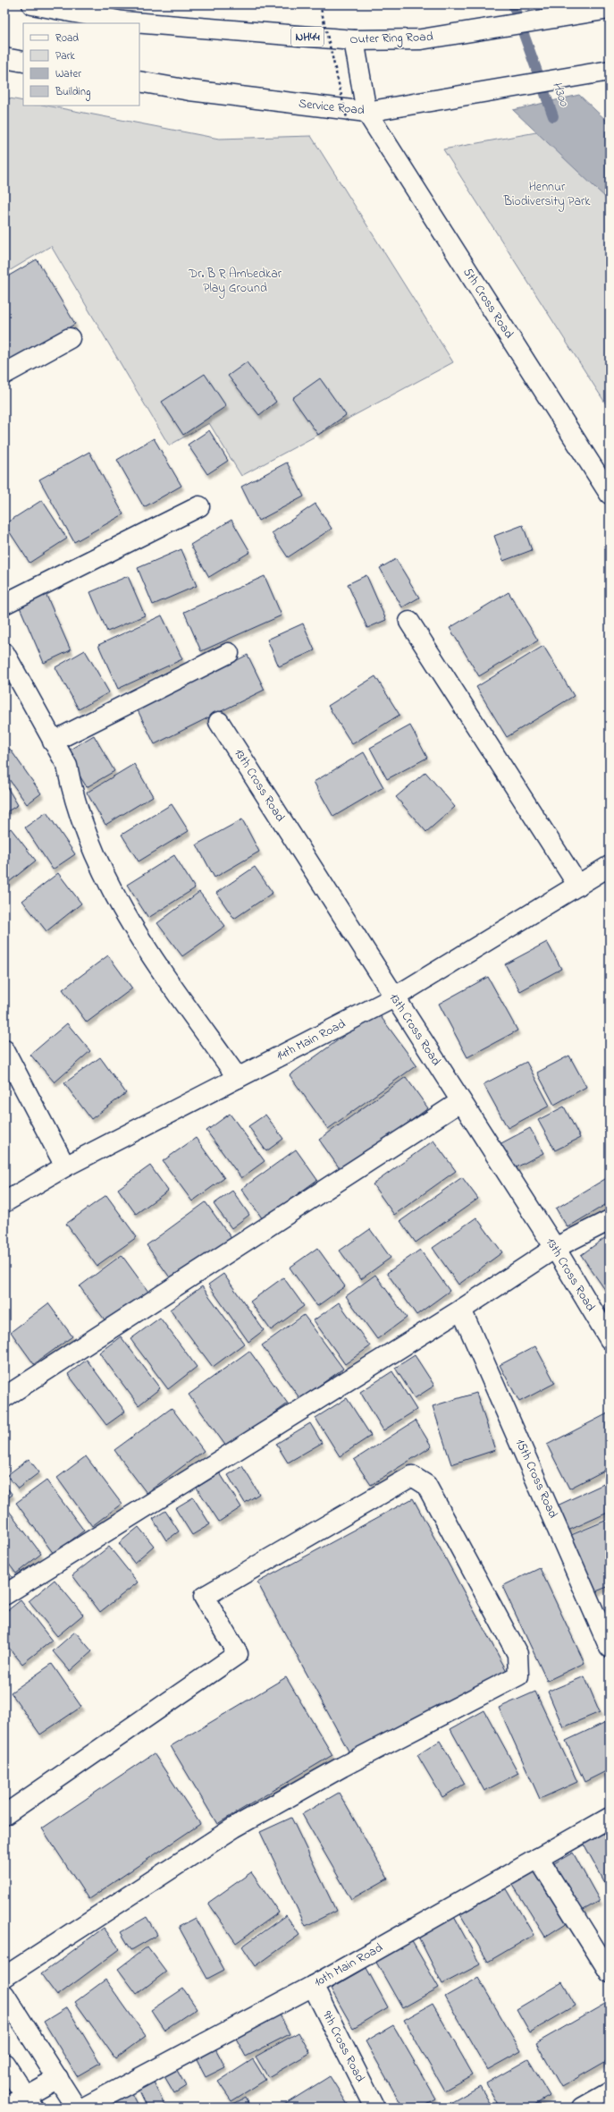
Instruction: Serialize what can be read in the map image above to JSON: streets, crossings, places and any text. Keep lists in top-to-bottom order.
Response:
{
  "streets": {
    "main road": [
      "NH44",
      "Outer Ring Road",
      "Service Road",
      "5th Cross Road",
      "13th Cross Road",
      "14th Main Road",
      "15th Cross Road",
      "10th Main Road",
      "9th Cross Road"
    ]
  },
  "crossings": [
    ["Service Road", "5th Cross Road"],
    ["13th Cross Road", "14th Main Road"],
    ["10th Main Road", "9th Cross Road"]
  ],
  "water": ["H300"],
  "parks": ["Hennur Biodiversity Park", "Dr. B R Ambedkar Play Ground"],
  "legend": [
    "Road",
    "Park",
    "Water",
    "Building"
  ]
}
